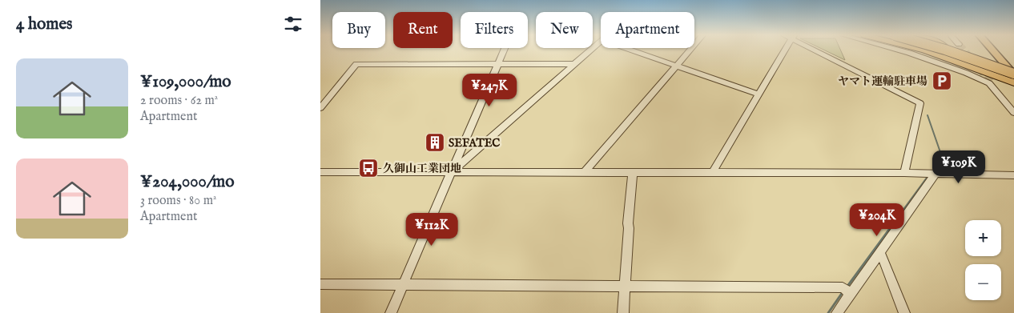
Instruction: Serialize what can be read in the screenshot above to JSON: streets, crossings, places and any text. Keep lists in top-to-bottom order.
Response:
{
  "places": {
    "parking": ["ヤマト運輸駐車場"],
    "building": ["SEFATEC"],
    "bus stop": ["久御山工業団地"]
  },
  "page": {
    "heading": "4 homes",
    "chip": [
      "Buy",
      "Rent",
      "Filters",
      "New",
      "Apartment"
    ],
    "list": [
      {
        "name": "¥109,000/mo",
        "note": "2 rooms · 62 m² · Apartment"
      },
      {
        "name": "¥204,000/mo",
        "note": "3 rooms · 80 m² · Apartment"
      }
    ],
    "price": [
      "¥247K",
      "¥109K",
      "¥204K",
      "¥112K"
    ],
    "map_buttons": ["+", "−"]
  }
}
